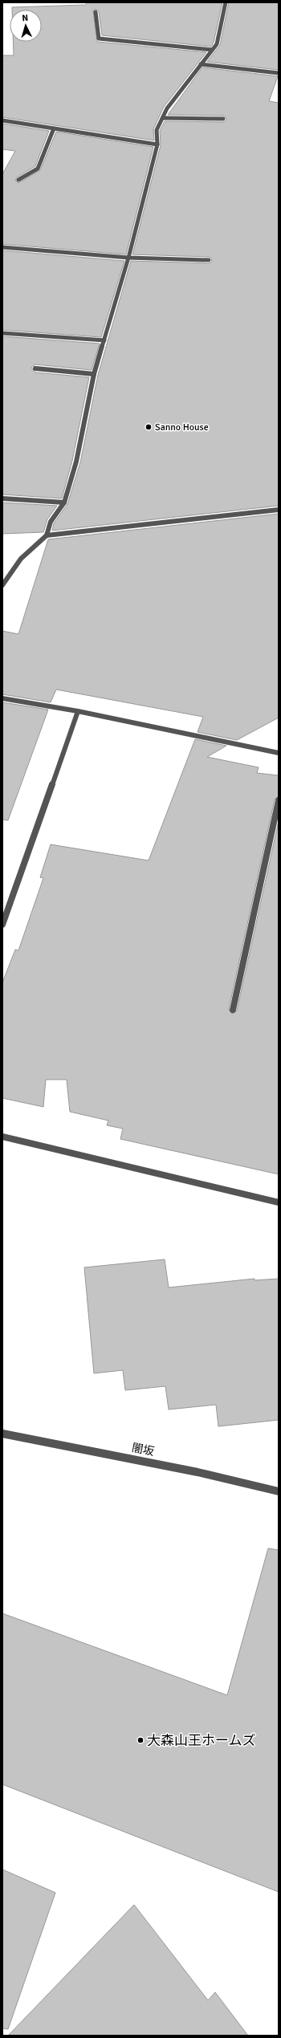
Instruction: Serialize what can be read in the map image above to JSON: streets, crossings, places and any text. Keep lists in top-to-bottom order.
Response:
{
  "streets": {
    "street": ["闇坂"]
  },
  "places": ["Sanno House", "大森山王ホームズ"],
  "north": "top"
}
